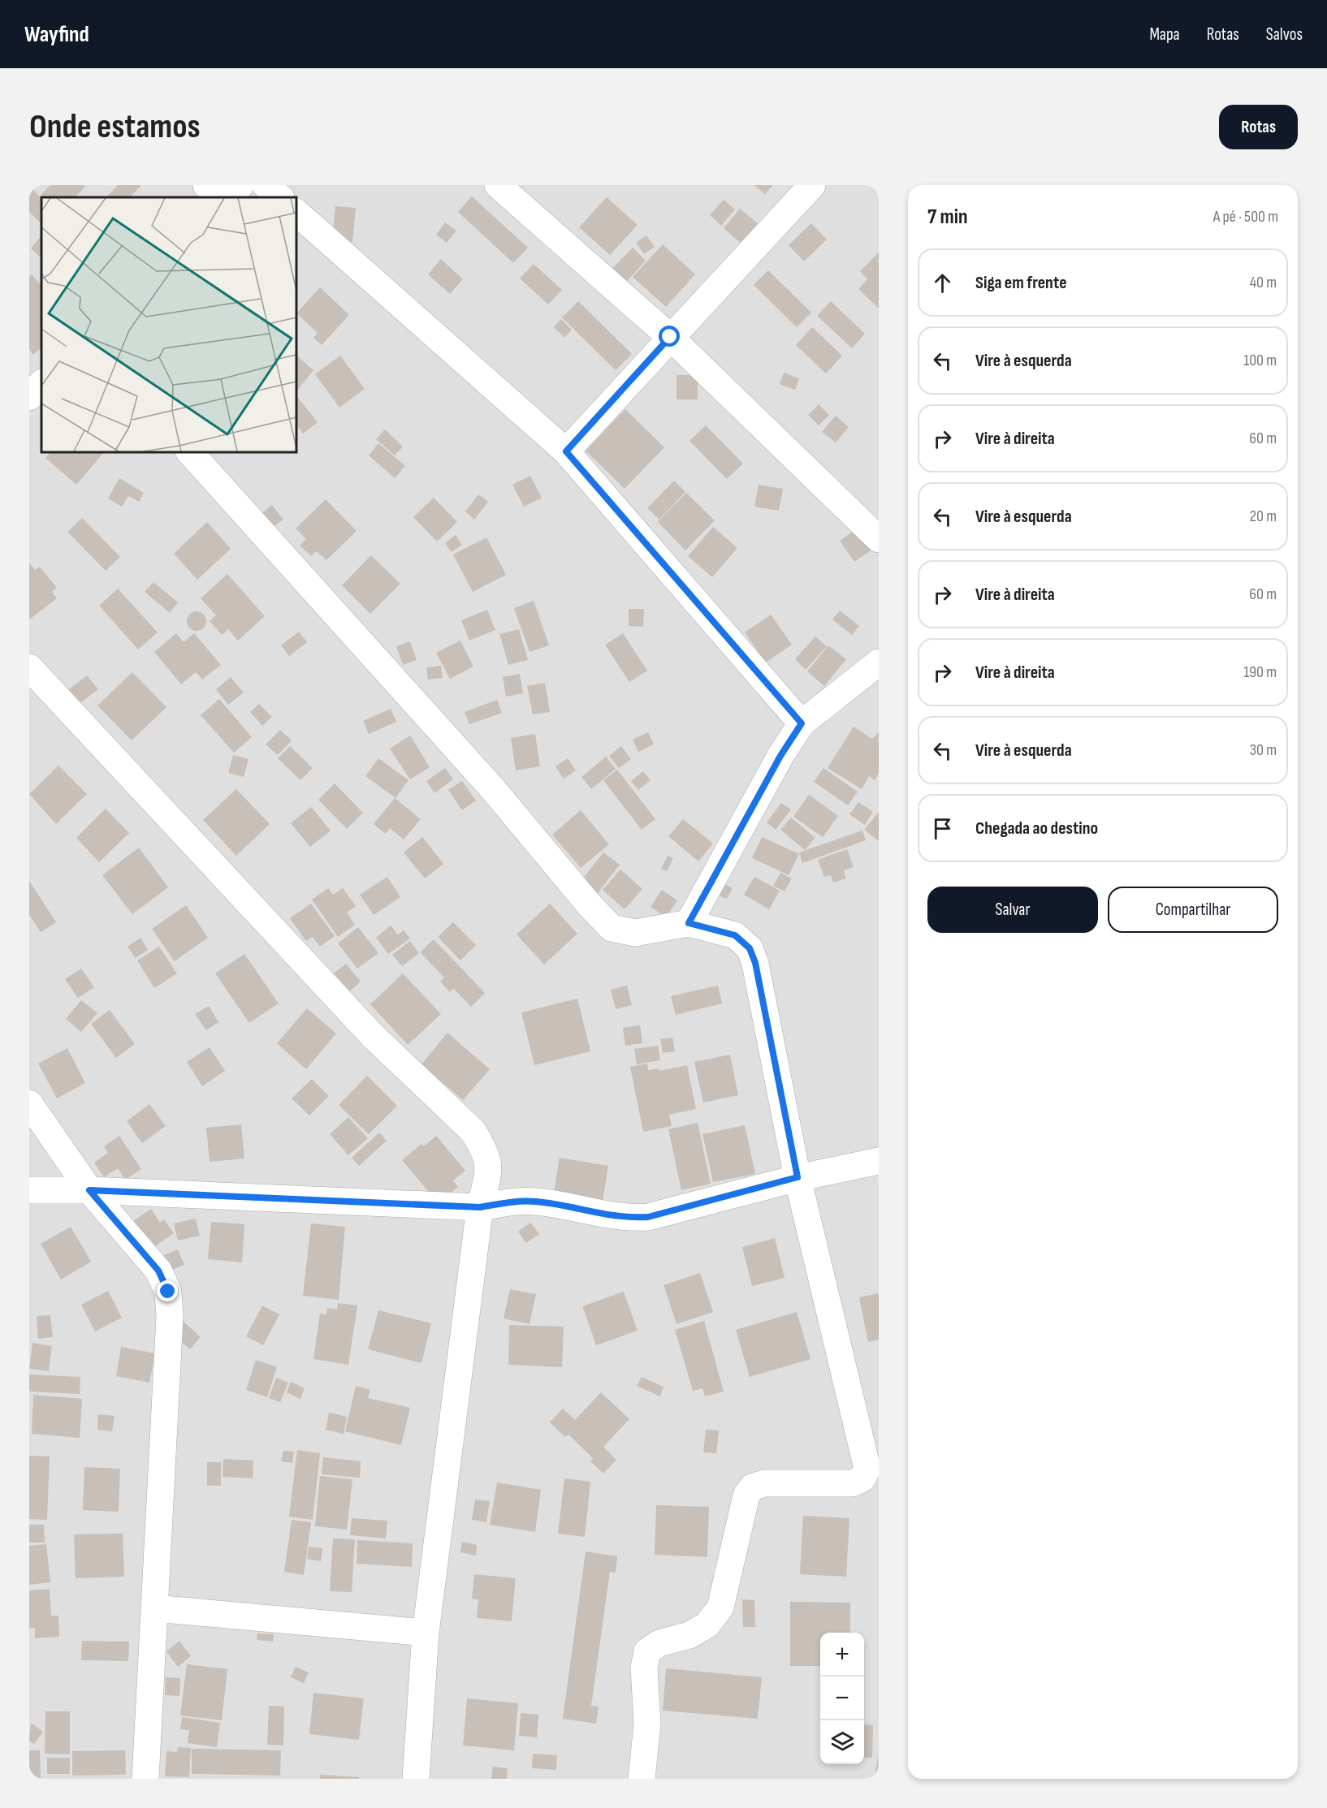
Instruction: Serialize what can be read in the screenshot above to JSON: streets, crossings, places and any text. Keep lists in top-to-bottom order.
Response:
{
  "page": {
    "header": "Wayfind",
    "nav": ["Mapa", "Rotas", "Salvos"],
    "buttons": [
      "Rotas",
      ["Salvar", "Compartilhar"]
    ],
    "title": "Onde estamos",
    "heading": ["7 min", "A pé · 500 m"],
    "list": [
      ["Siga em frente", "40 m"],
      ["Vire à esquerda", "100 m"],
      ["Vire à direita", "60 m"],
      ["Vire à esquerda", "20 m"],
      ["Vire à direita", "60 m"],
      ["Vire à direita", "190 m"],
      ["Vire à esquerda", "30 m"],
      "Chegada ao destino"
    ],
    "map_buttons": ["+", "−"]
  }
}
